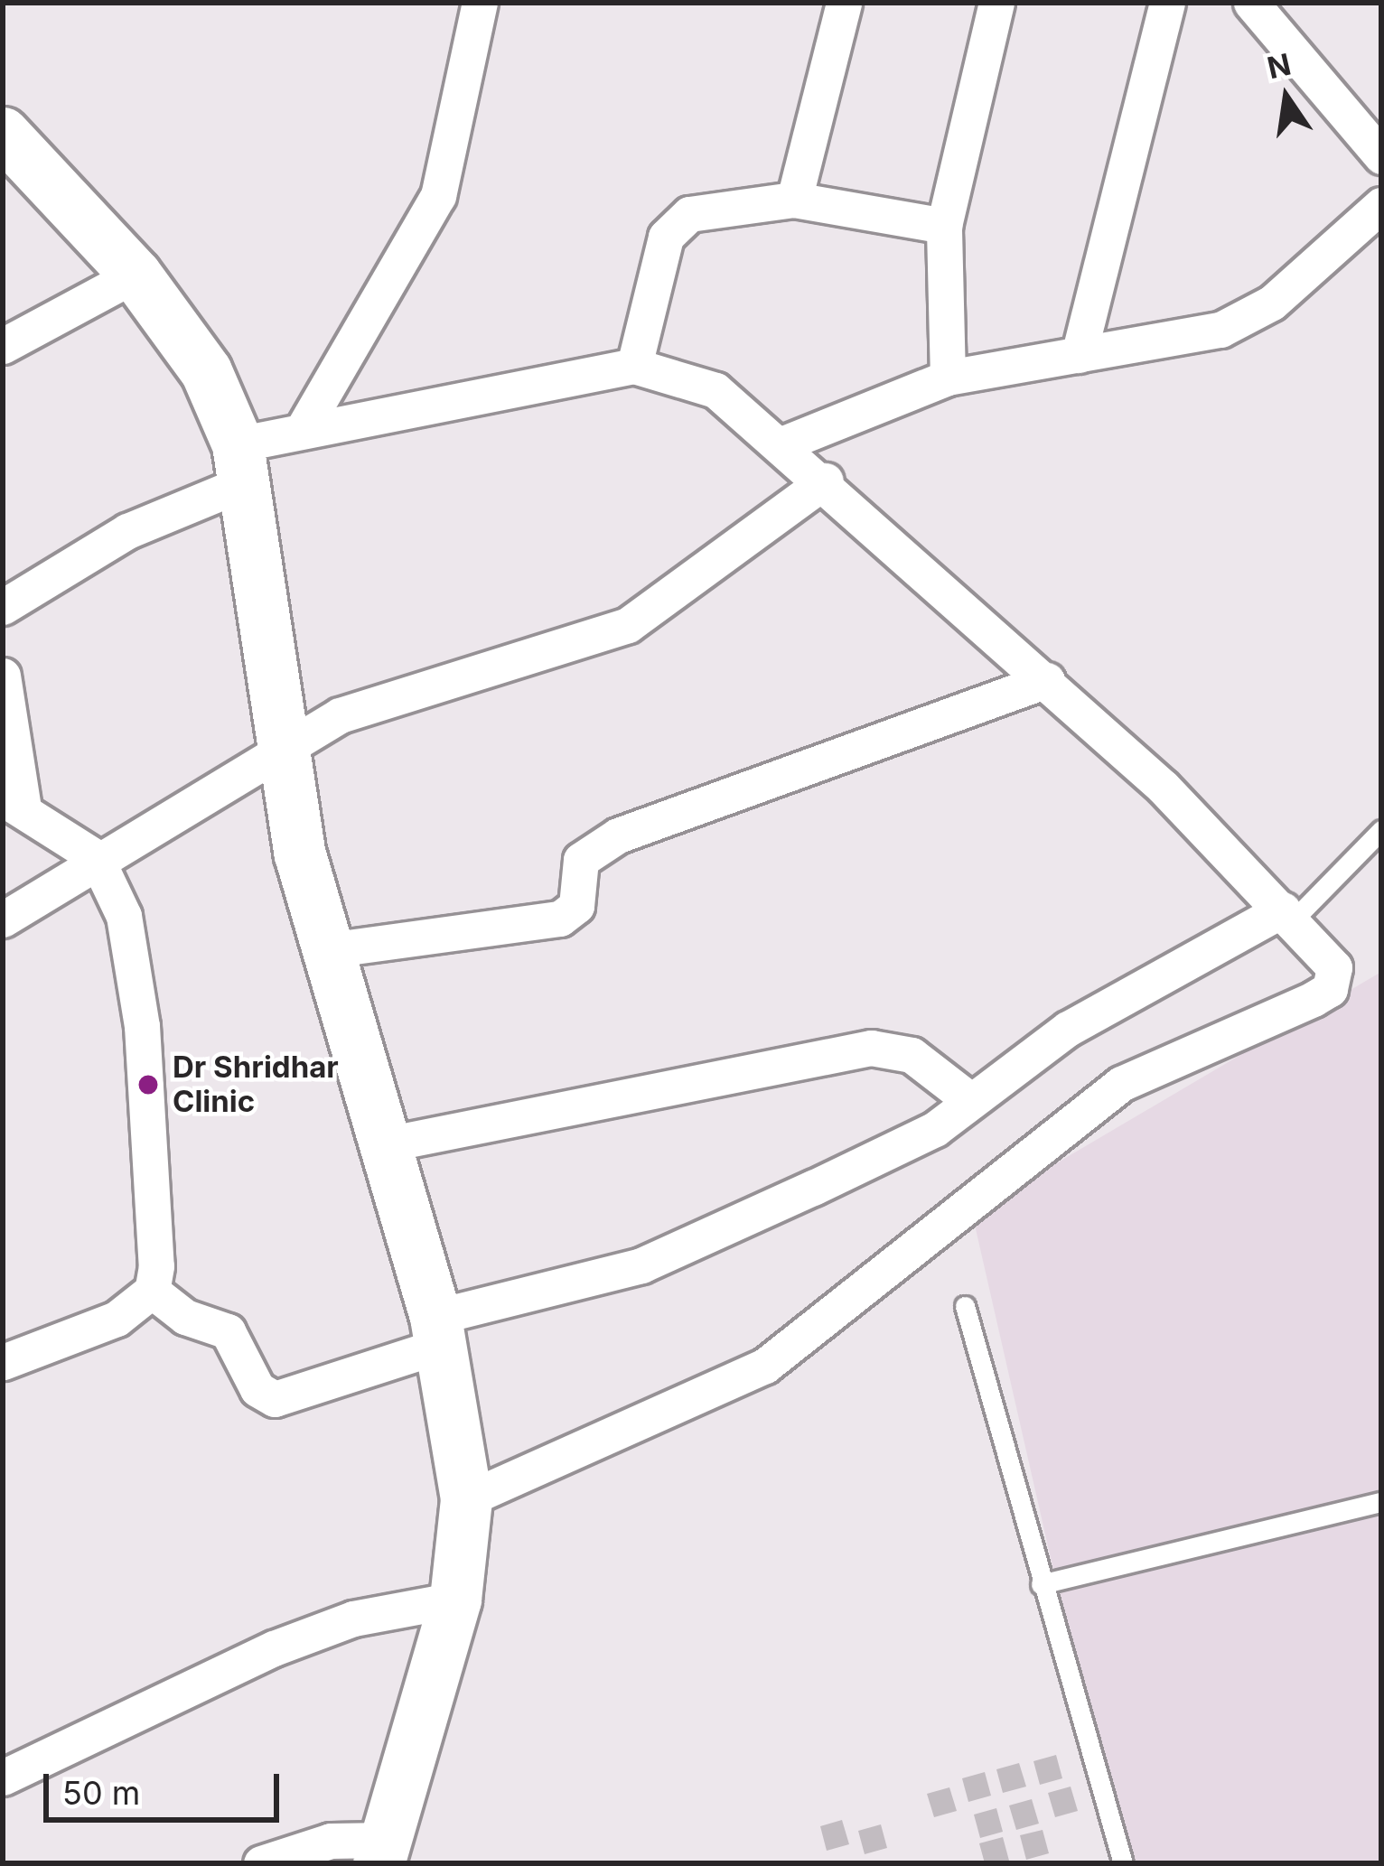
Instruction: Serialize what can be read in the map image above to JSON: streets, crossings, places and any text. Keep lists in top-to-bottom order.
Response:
{
  "places": ["Dr Shridhar Clinic"],
  "scale_bar": "50 m",
  "north": "top"
}
